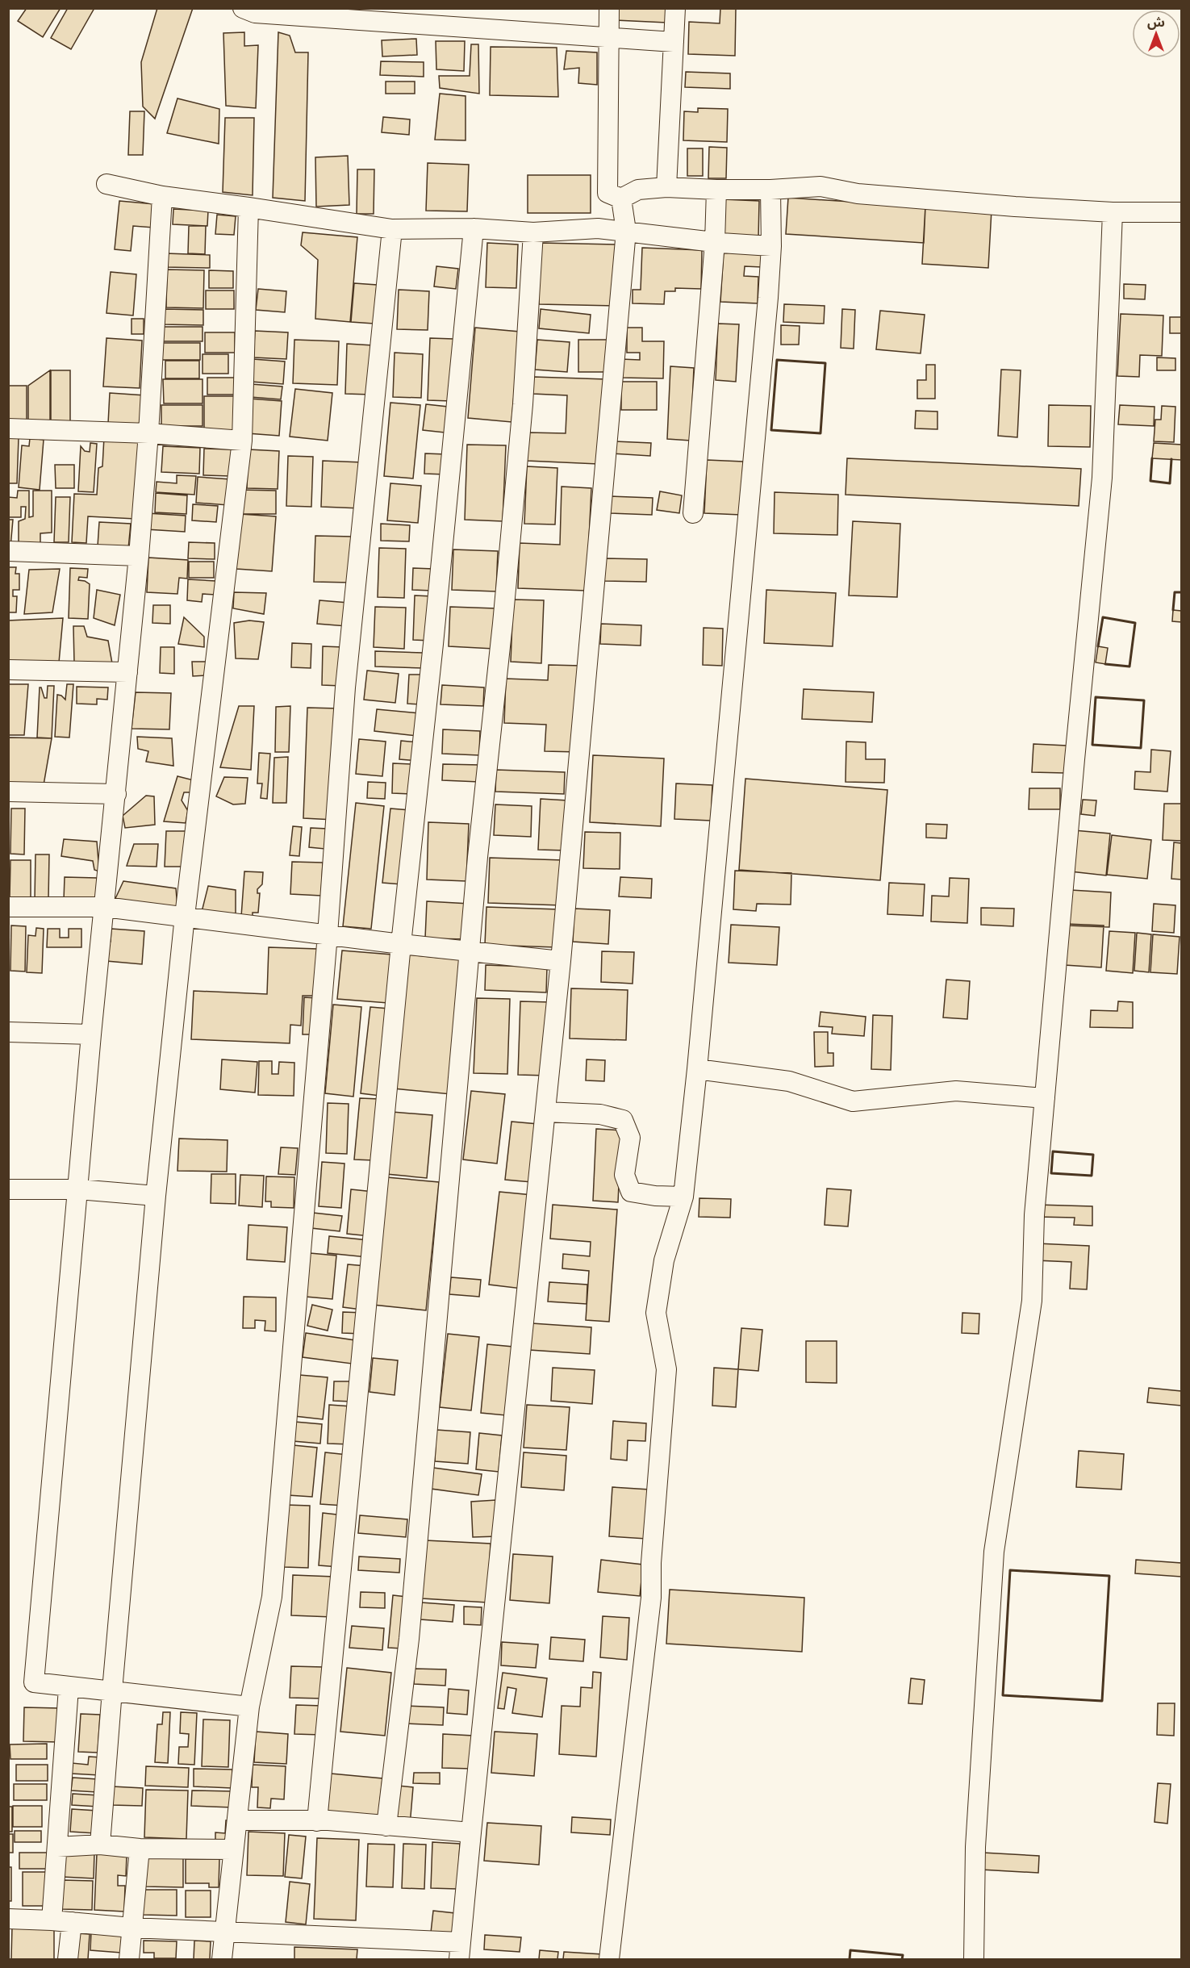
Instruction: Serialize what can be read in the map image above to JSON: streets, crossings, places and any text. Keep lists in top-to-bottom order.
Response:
{
  "north": "top"
}
